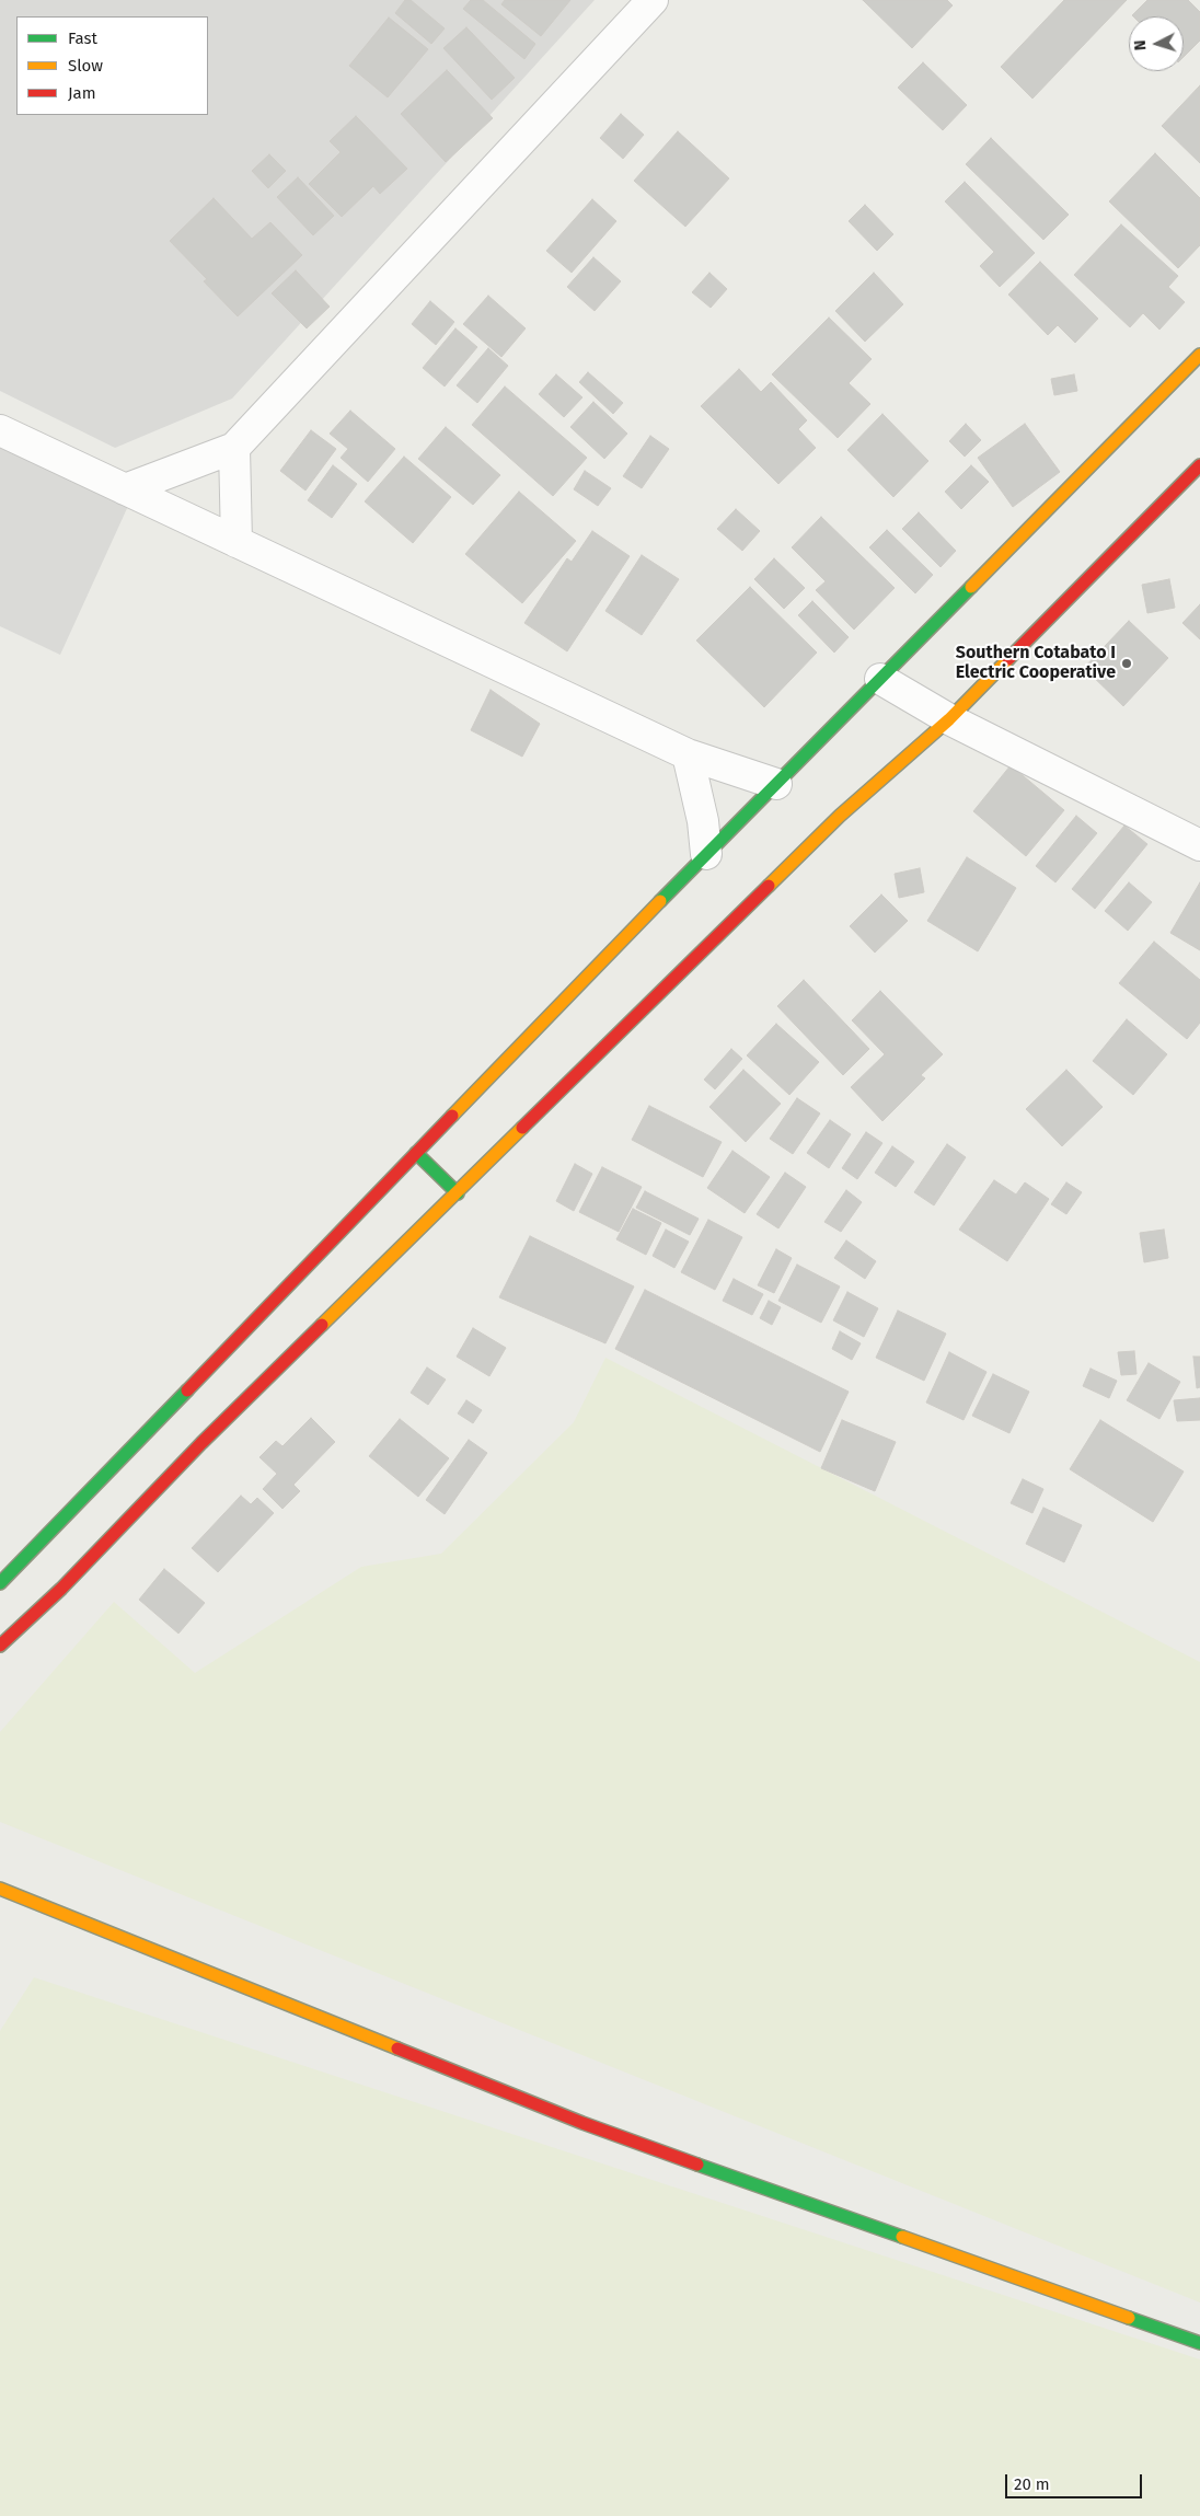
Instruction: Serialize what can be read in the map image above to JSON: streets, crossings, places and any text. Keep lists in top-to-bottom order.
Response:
{
  "places": ["Southern Cotabato I Electric Cooperative"],
  "legend": ["Fast", "Slow", "Jam"],
  "scale_bar": "20 m",
  "north": "left"
}
